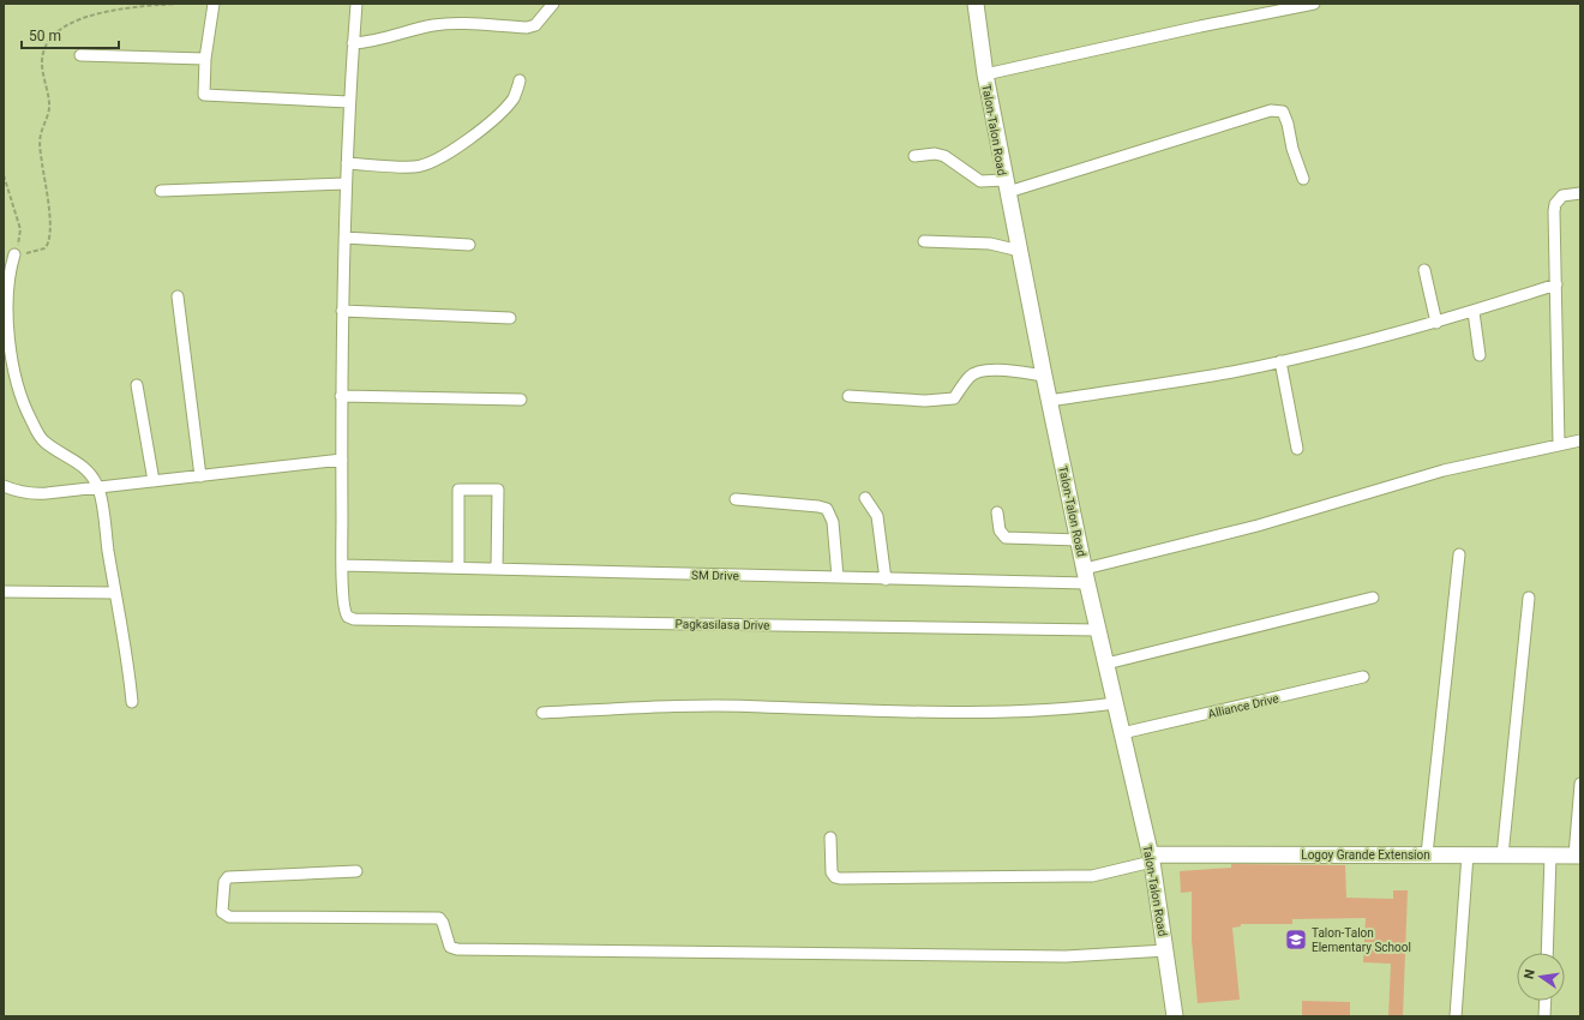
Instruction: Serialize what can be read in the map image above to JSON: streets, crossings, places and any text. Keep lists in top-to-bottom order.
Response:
{
  "streets": {
    "street": [
      "Talon-Talon Road",
      "SM Drive",
      "Pagkasilasa Drive",
      "Alliance Drive",
      "Logoy Grande Extension"
    ]
  },
  "crossings": [
    ["Talon-Talon Road", "SM Drive"],
    ["Talon-Talon Road", "Pagkasilasa Drive"],
    ["Talon-Talon Road", "Alliance Drive"],
    ["Talon-Talon Road", "Logoy Grande Extension"],
    ["SM Drive", "Pagkasilasa Drive"]
  ],
  "places": {
    "school or university": ["Talon-Talon Elementary School"]
  },
  "scale_bar": "50 m",
  "north": "left"
}
